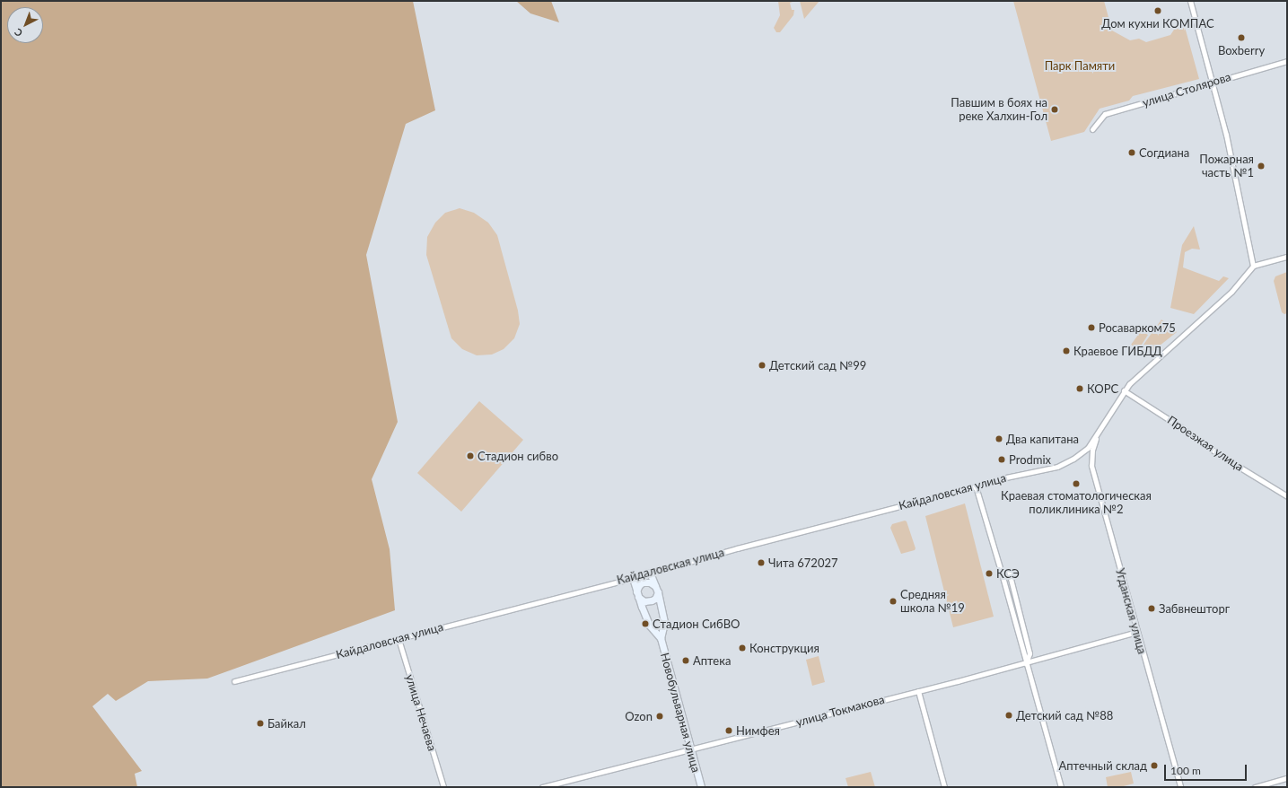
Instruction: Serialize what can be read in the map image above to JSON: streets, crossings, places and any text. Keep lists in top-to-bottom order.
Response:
{
  "streets": {
    "street": [
      "улица Столярова",
      "Проезжая улица",
      "Кайдаловская улица",
      "Угданская улица",
      "улица Токмакова",
      "улица Нечаева",
      "Новобульварная улица"
    ]
  },
  "crossings": [
    ["Кайдаловская улица", "Угданская улица"],
    ["Кайдаловская улица", "улица Нечаева"],
    ["Угданская улица", "улица Токмакова"],
    ["улица Токмакова", "Новобульварная улица"]
  ],
  "parks": ["Парк Памяти"],
  "places": [
    "Дом кухни КОМПАС",
    "Boxberry",
    "Павшим в боях на реке Халхин-Гол",
    "Согдиана",
    "Пожарная часть №1",
    "Росаварком75",
    "Краевое ГИБДД",
    "Детский сад №99",
    "КОРС",
    "Два капитана",
    "Стадион сибво",
    "Prodmix",
    "Краевая стоматологическая поликлиника №2",
    "Чита 672027",
    "КСЭ",
    "Средняя школа №19",
    "Забвнешторг",
    "Стадион СибВО",
    "Конструкция",
    "Аптека",
    "Детский сад №88",
    "Ozon",
    "Байкал",
    "Нимфея",
    "Аптечный склад"
  ],
  "scale_bar": "100 m",
  "north": "bottom left"
}
